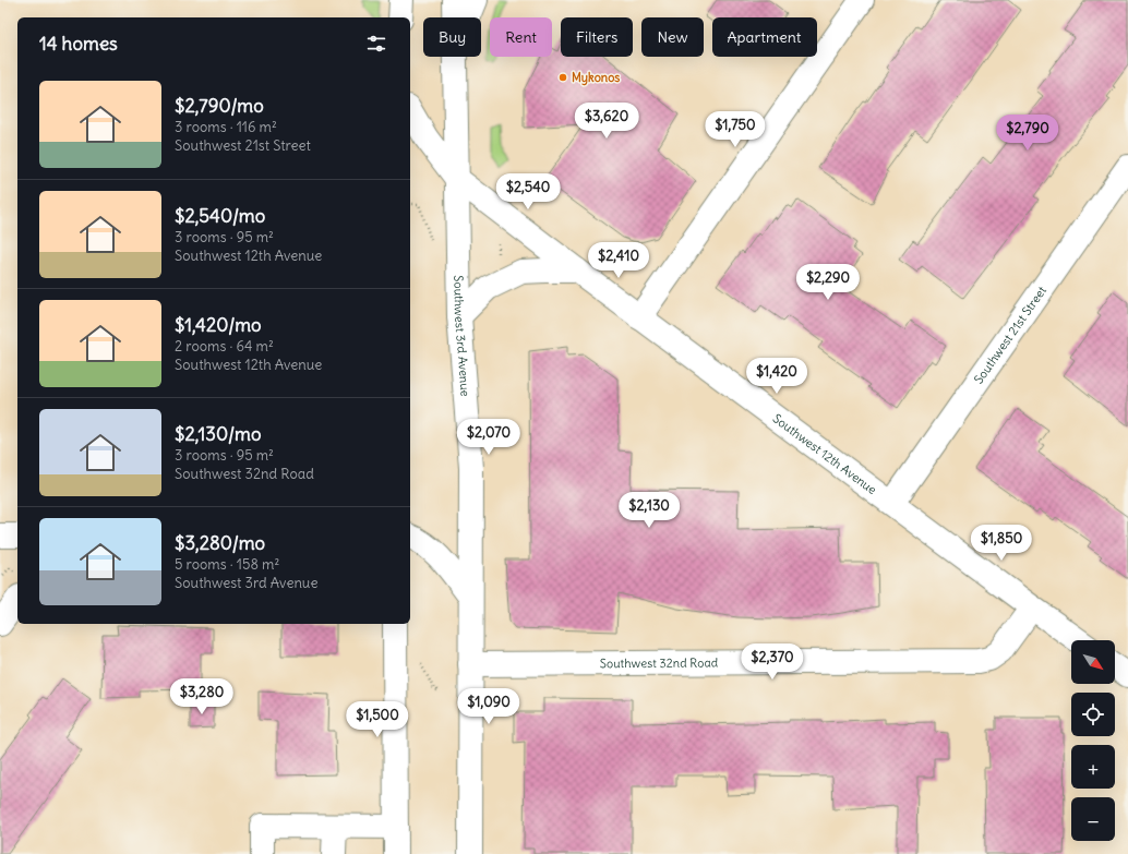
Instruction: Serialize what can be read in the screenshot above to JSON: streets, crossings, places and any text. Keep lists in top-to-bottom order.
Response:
{
  "streets": {
    "main road": [
      "Southwest 21st Street",
      "Southwest 3rd Avenue",
      "Southwest 12th Avenue",
      "Southwest 32nd Road"
    ]
  },
  "crossings": [
    ["Southwest 21st Street", "Southwest 12th Avenue"],
    ["Southwest 3rd Avenue", "Southwest 12th Avenue"],
    ["Southwest 3rd Avenue", "Southwest 32nd Road"],
    ["Southwest 12th Avenue", "Southwest 32nd Road"]
  ],
  "places": ["Mykonos"],
  "north": "bottom right",
  "page": {
    "chip": [
      "Buy",
      "Rent",
      "Filters",
      "New",
      "Apartment"
    ],
    "heading": "14 homes",
    "list": [
      {
        "name": "$2,790/mo",
        "note": "3 rooms · 116 m² · Southwest 21st Street"
      },
      {
        "name": "$2,540/mo",
        "note": "3 rooms · 95 m² · Southwest 12th Avenue"
      },
      {
        "name": "$1,420/mo",
        "note": "2 rooms · 64 m² · Southwest 12th Avenue"
      },
      {
        "name": "$2,130/mo",
        "note": "3 rooms · 95 m² · Southwest 32nd Road"
      },
      {
        "name": "$3,280/mo",
        "note": "5 rooms · 158 m² · Southwest 3rd Avenue"
      }
    ],
    "price": [
      "$3,620",
      "$1,750",
      "$2,790",
      "$2,540",
      "$2,410",
      "$2,290",
      "$1,420",
      "$2,070",
      "$2,130",
      "$1,850",
      "$2,370",
      "$3,280",
      "$1,090",
      "$1,500"
    ],
    "map_buttons": ["+", "−"]
  }
}
